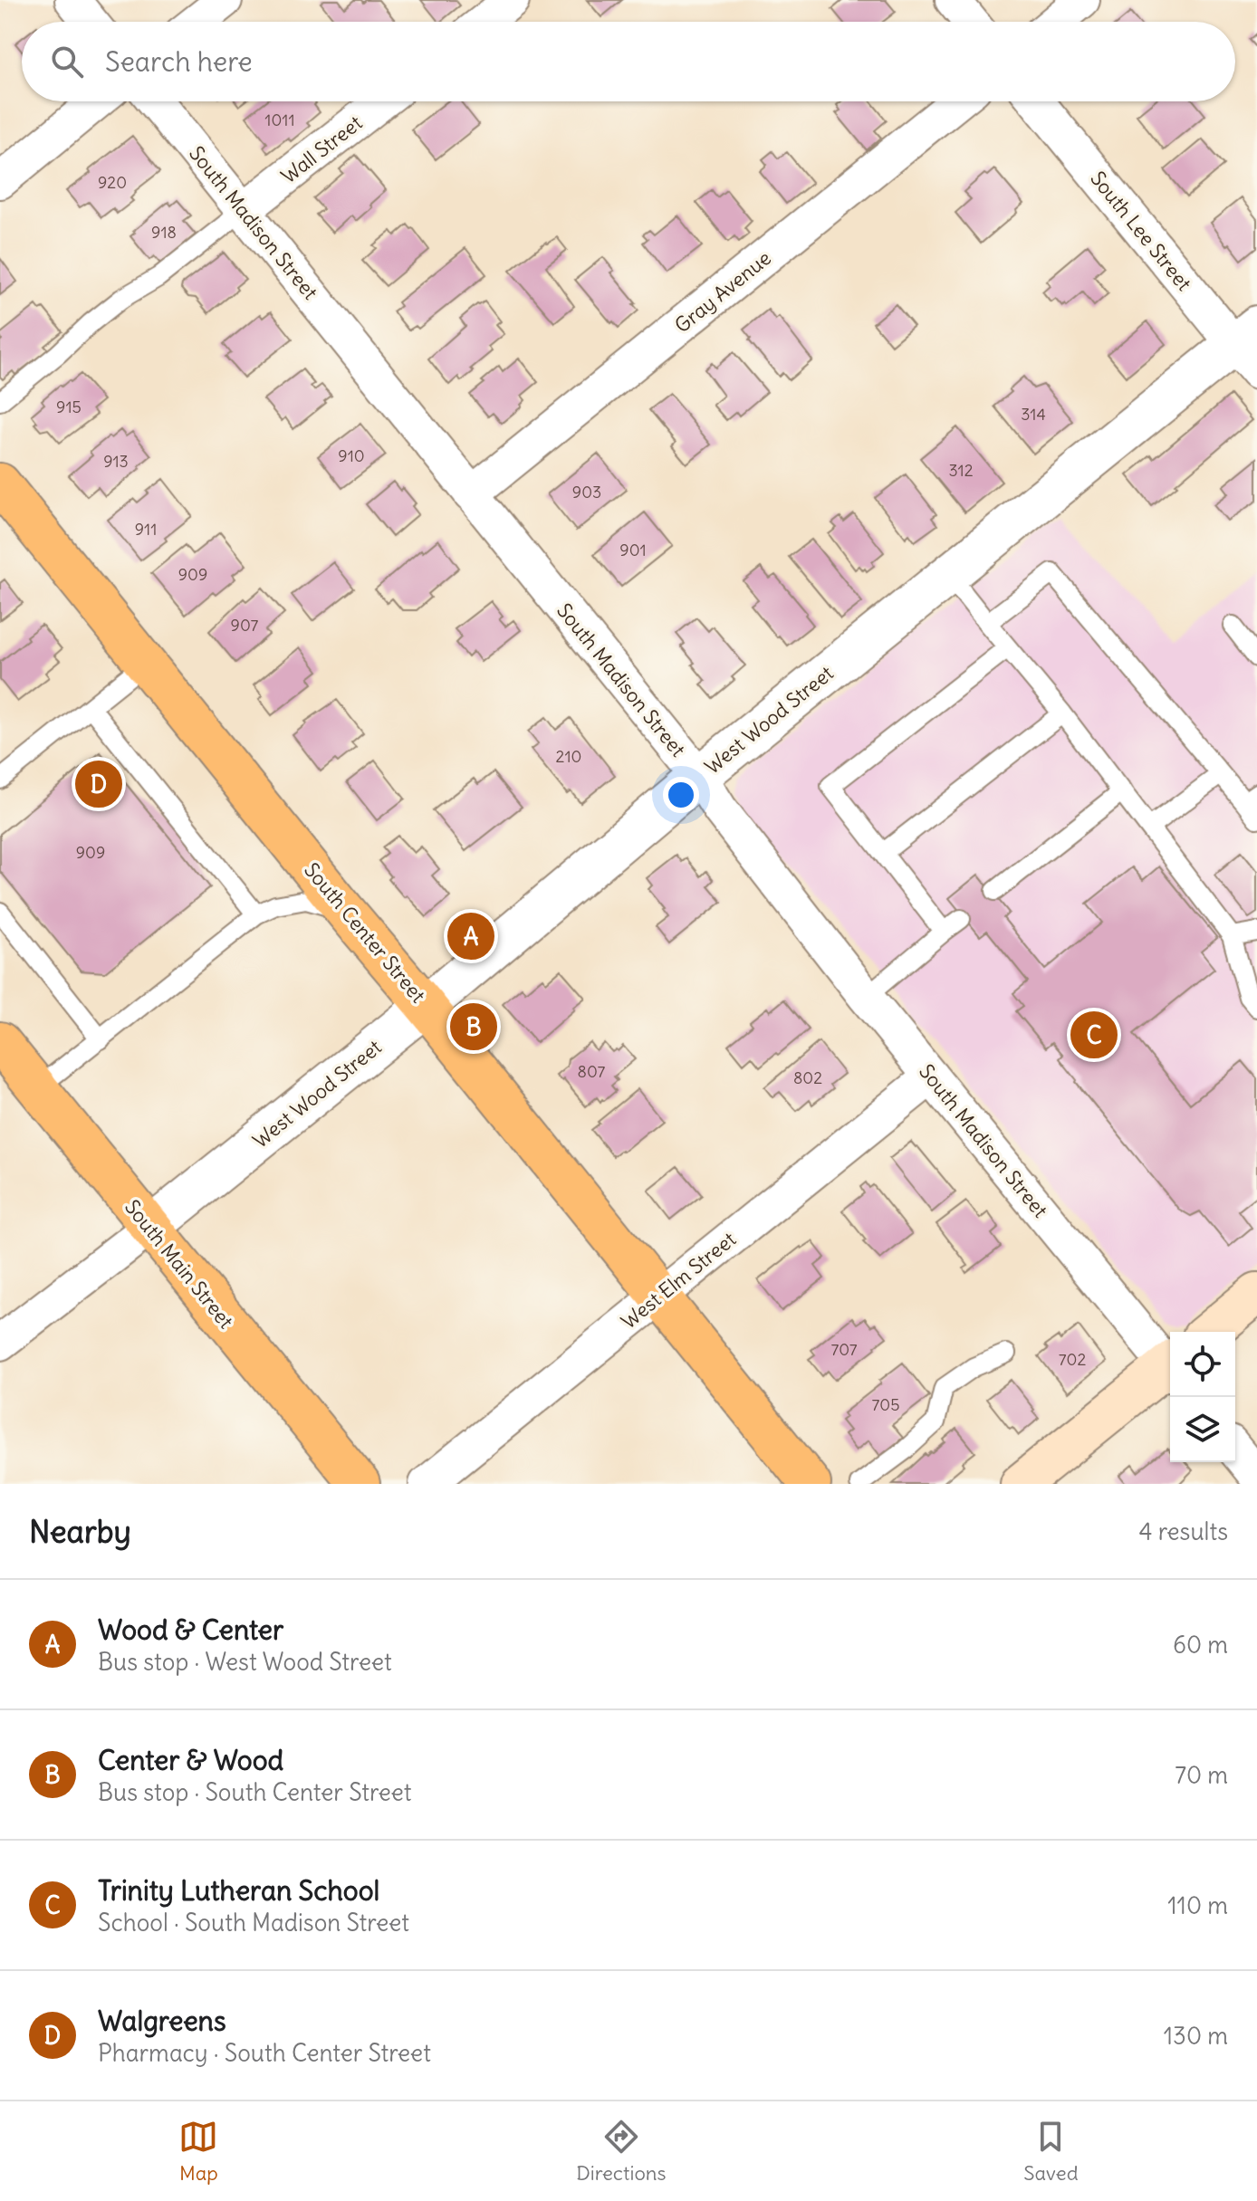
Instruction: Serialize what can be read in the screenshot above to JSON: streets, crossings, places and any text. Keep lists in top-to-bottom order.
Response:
{
  "streets": {
    "main road": ["South Center Street", "South Main Street"],
    "street": [
      "Wall Street",
      "South Madison Street",
      "South Lee Street",
      "Gray Avenue",
      "West Wood Street",
      "West Elm Street"
    ]
  },
  "crossings": [
    ["Wall Street", "South Madison Street"],
    ["South Madison Street", "Gray Avenue"],
    ["South Madison Street", "West Wood Street"],
    ["South Madison Street", "West Elm Street"],
    ["South Lee Street", "West Wood Street"],
    ["West Wood Street", "South Center Street"],
    ["West Wood Street", "South Main Street"],
    ["South Center Street", "West Elm Street"]
  ],
  "house_numbers": [
    "1011",
    "920",
    "918",
    "915",
    "314",
    "910",
    "913",
    "312",
    "903",
    "911",
    "901",
    "909",
    "907",
    "210",
    "909",
    "807",
    "802",
    "707",
    "702",
    "705"
  ],
  "page": {
    "search": "Search here",
    "pins": [
      "D",
      "A",
      "B",
      "C"
    ],
    "heading": ["Nearby", "4 results"],
    "list": [
      {
        "mark": "A",
        "name": "Wood & Center",
        "note": "Bus stop · West Wood Street",
        "value": "60 m"
      },
      {
        "mark": "B",
        "name": "Center & Wood",
        "note": "Bus stop · South Center Street",
        "value": "70 m"
      },
      {
        "mark": "C",
        "name": "Trinity Lutheran School",
        "note": "School · South Madison Street",
        "value": "110 m"
      },
      {
        "mark": "D",
        "name": "Walgreens",
        "note": "Pharmacy · South Center Street",
        "value": "130 m"
      }
    ],
    "nav": ["Map", "Directions", "Saved"]
  }
}
